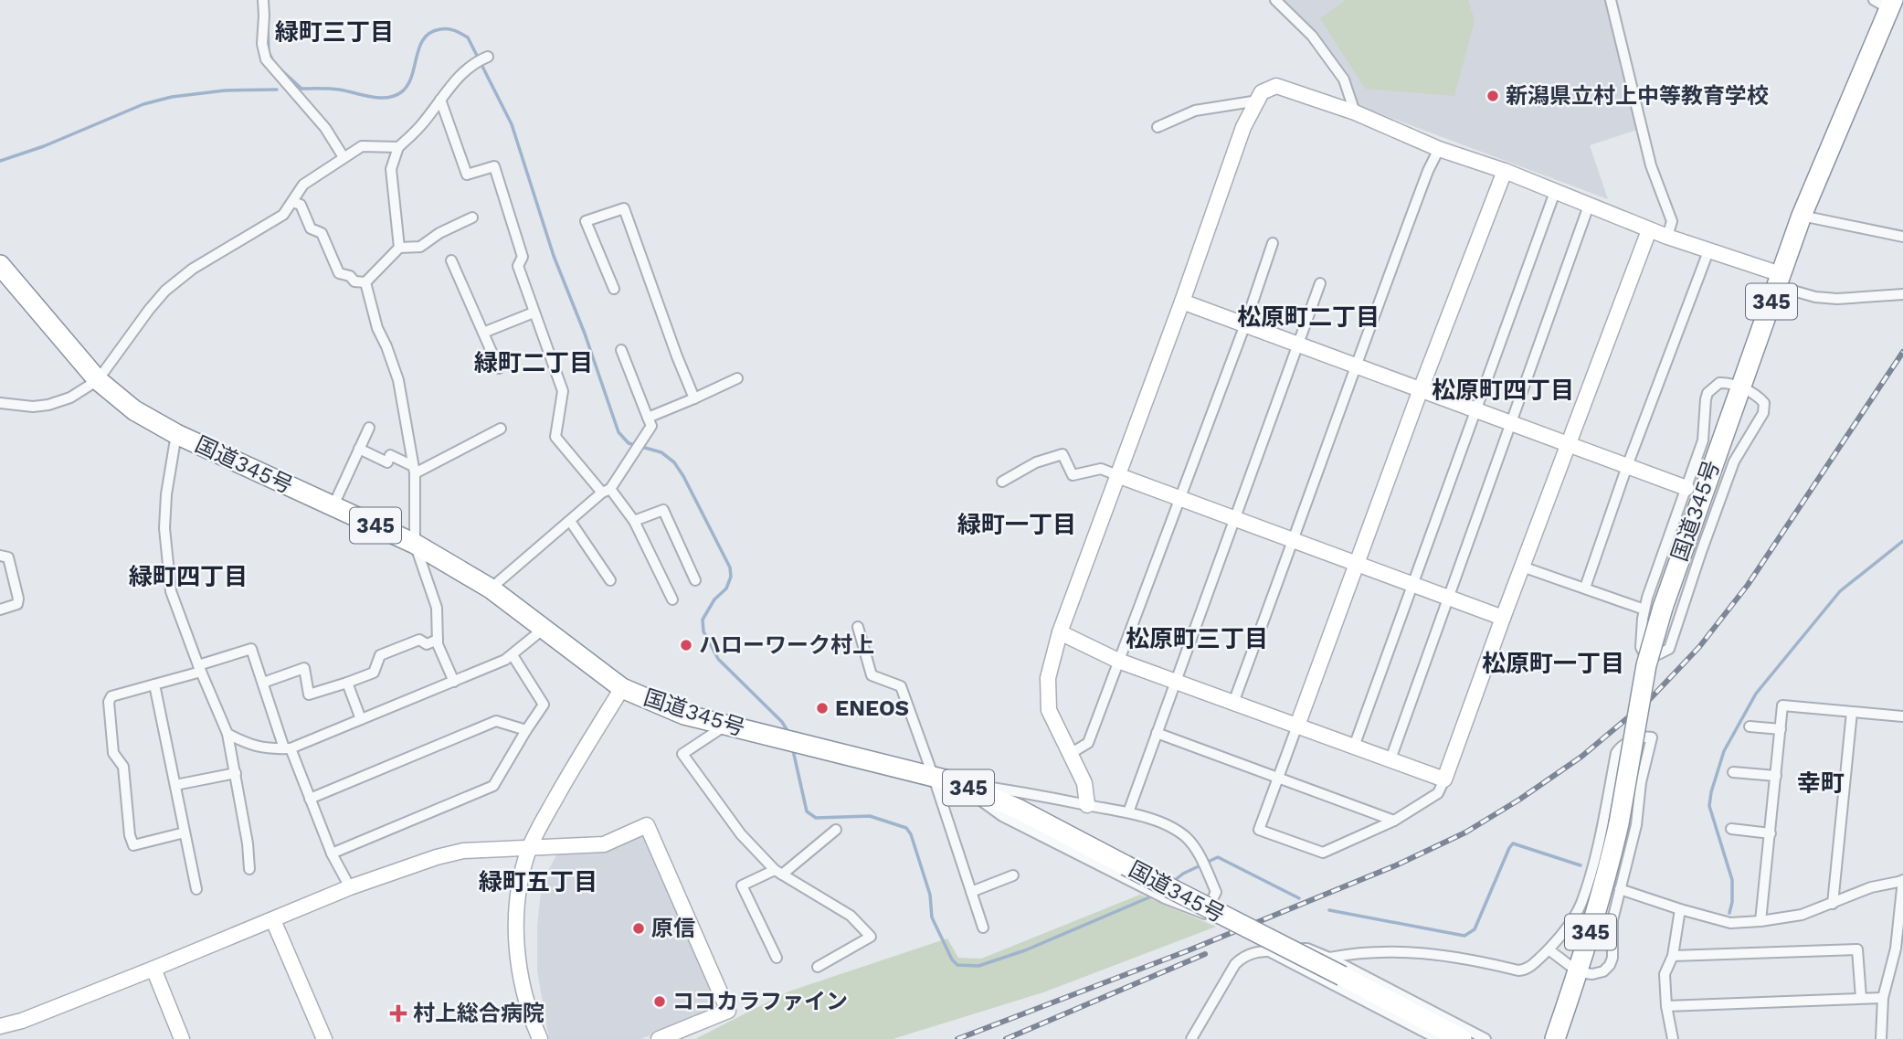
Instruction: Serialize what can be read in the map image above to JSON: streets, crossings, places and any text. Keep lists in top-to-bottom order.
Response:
{
  "streets": {
    "highway": ["345", "国道345号"]
  },
  "districts": [
    "緑町三丁目",
    "松原町二丁目",
    "緑町二丁目",
    "松原町四丁目",
    "緑町一丁目",
    "緑町四丁目",
    "松原町三丁目",
    "松原町一丁目",
    "幸町",
    "緑町五丁目"
  ],
  "places": {
    "other": [
      "新潟県立村上中等教育学校",
      "ハローワーク村上",
      "ENEOS",
      "原信",
      "ココカラファイン"
    ],
    "health": ["村上総合病院"]
  }
}
